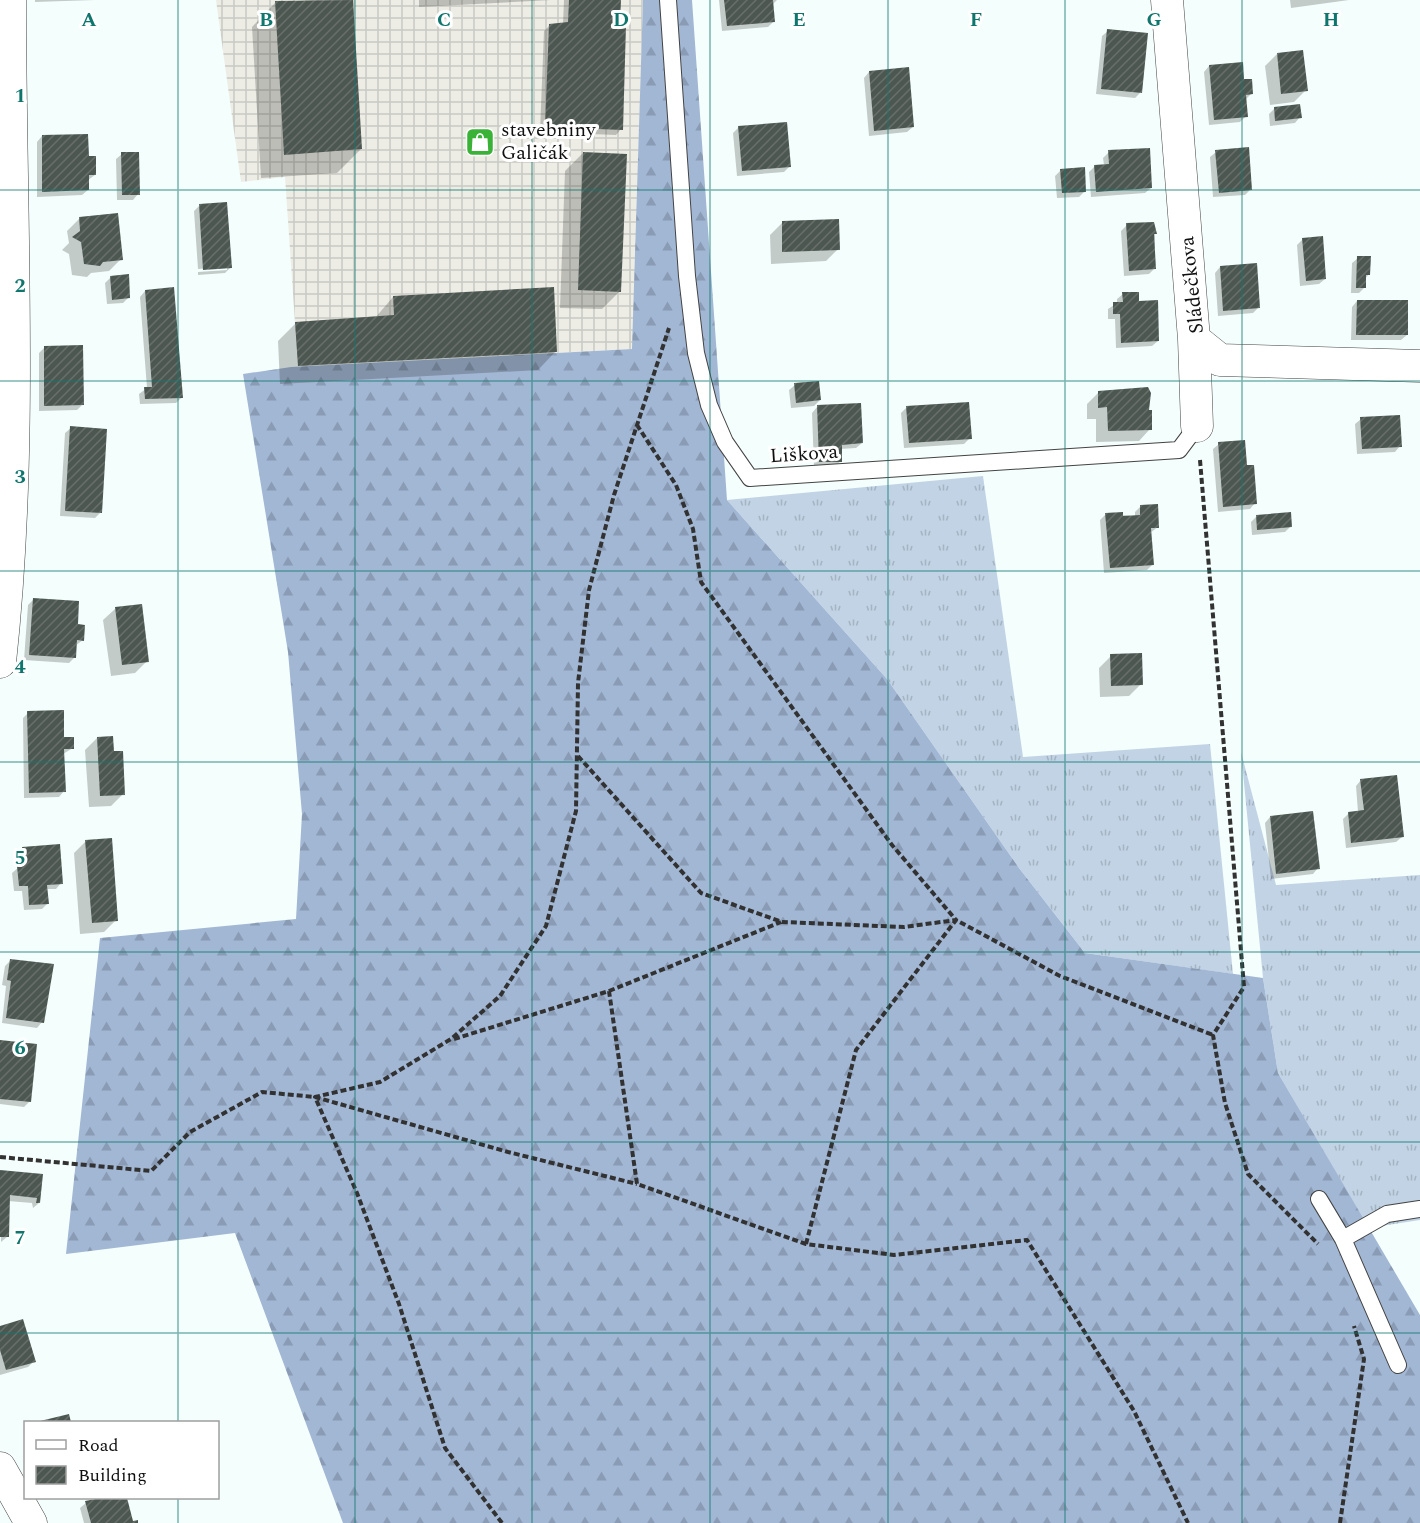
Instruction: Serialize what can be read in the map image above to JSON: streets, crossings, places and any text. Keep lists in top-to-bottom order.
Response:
{
  "streets": {
    "street": ["Sládečkova"],
    "lane": ["Liškova"]
  },
  "places": {
    "shop": ["stavebniny Galičák"]
  },
  "legend": ["Road", "Building"],
  "grid": {
    "columns": [
      "A",
      "B",
      "C",
      "D",
      "E",
      "F",
      "G",
      "H"
    ],
    "rows": [
      "1",
      "2",
      "3",
      "4",
      "5",
      "6",
      "7"
    ]
  }
}
